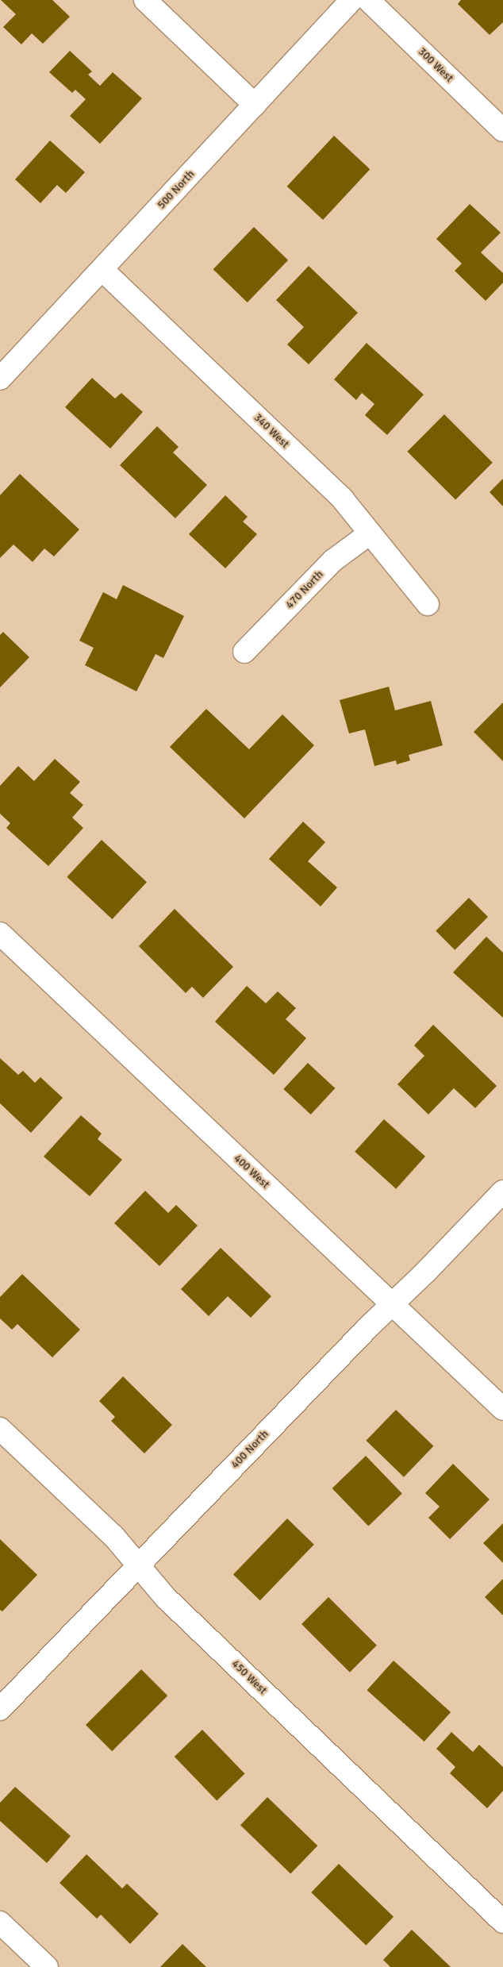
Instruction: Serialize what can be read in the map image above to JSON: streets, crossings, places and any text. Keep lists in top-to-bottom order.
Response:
{
  "streets": {
    "street": [
      "300 West",
      "500 North",
      "340 West",
      "470 North",
      "400 West",
      "400 North",
      "450 West"
    ]
  },
  "crossings": [
    ["500 North", "340 West"],
    ["340 West", "470 North"],
    ["400 West", "400 North"],
    ["400 North", "450 West"]
  ]
}
